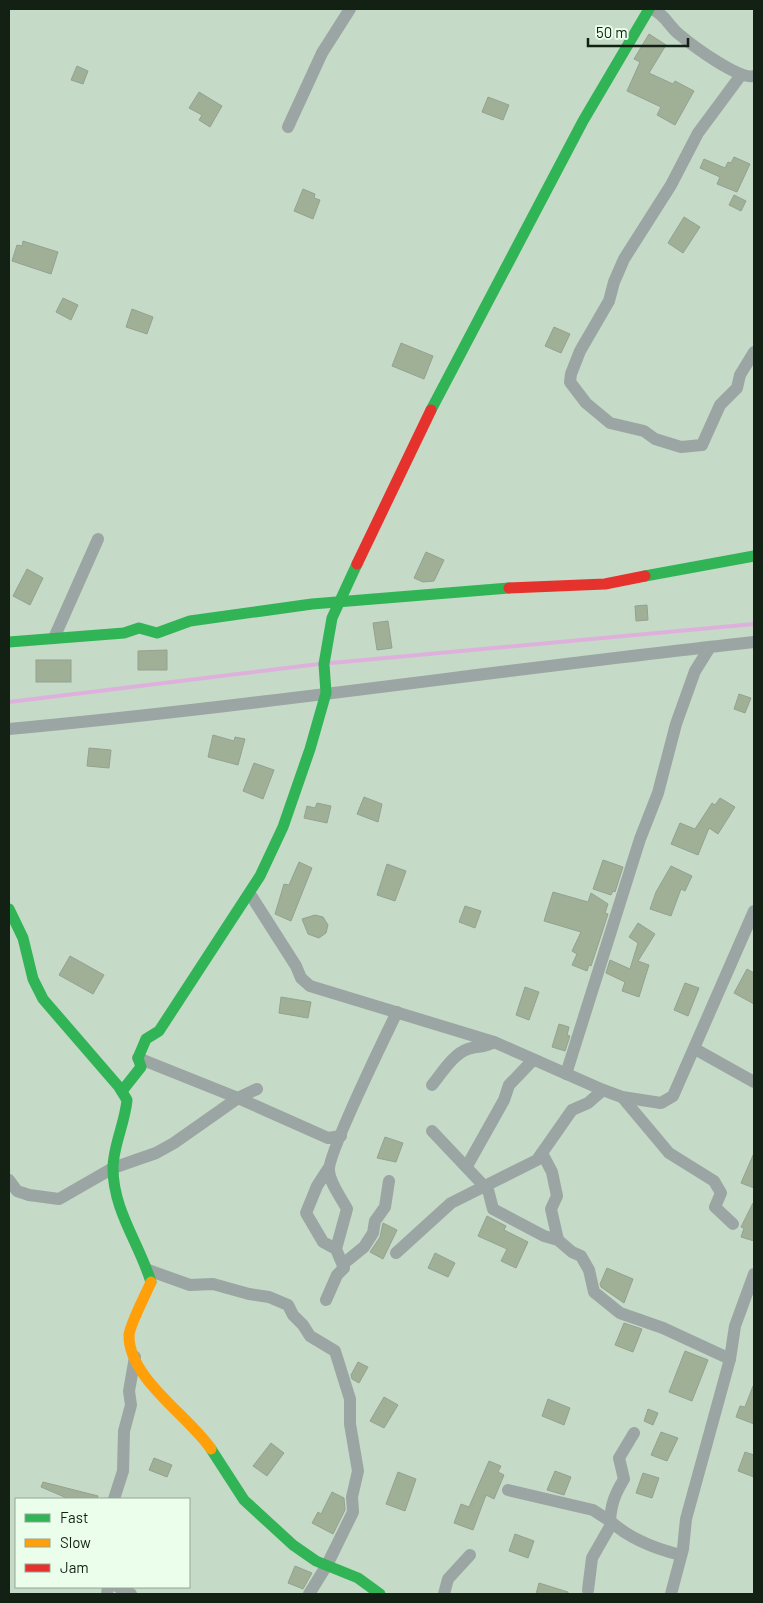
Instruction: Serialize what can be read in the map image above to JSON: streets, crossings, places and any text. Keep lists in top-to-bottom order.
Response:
{
  "legend": ["Fast", "Slow", "Jam"],
  "scale_bar": "50 m"
}
